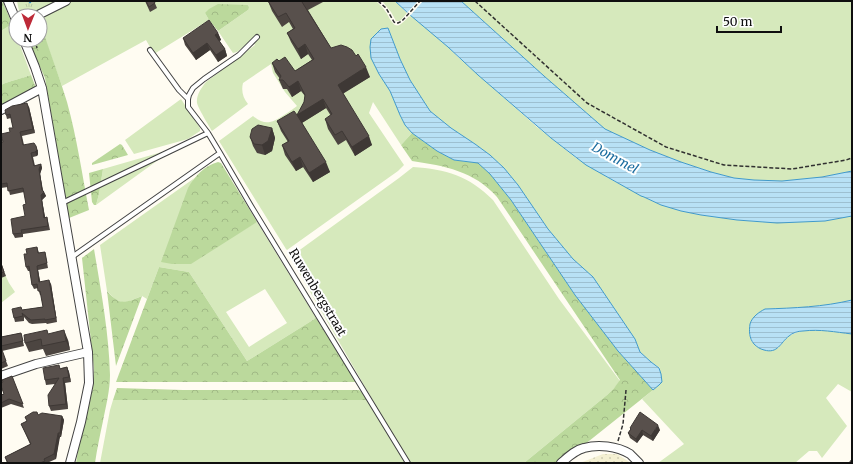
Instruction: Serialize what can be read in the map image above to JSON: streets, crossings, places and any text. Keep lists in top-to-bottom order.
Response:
{
  "streets": {
    "lane": ["Ruwenbergstraat"]
  },
  "water": ["Dommel"],
  "scale_bar": "50 m",
  "north": "bottom"
}
